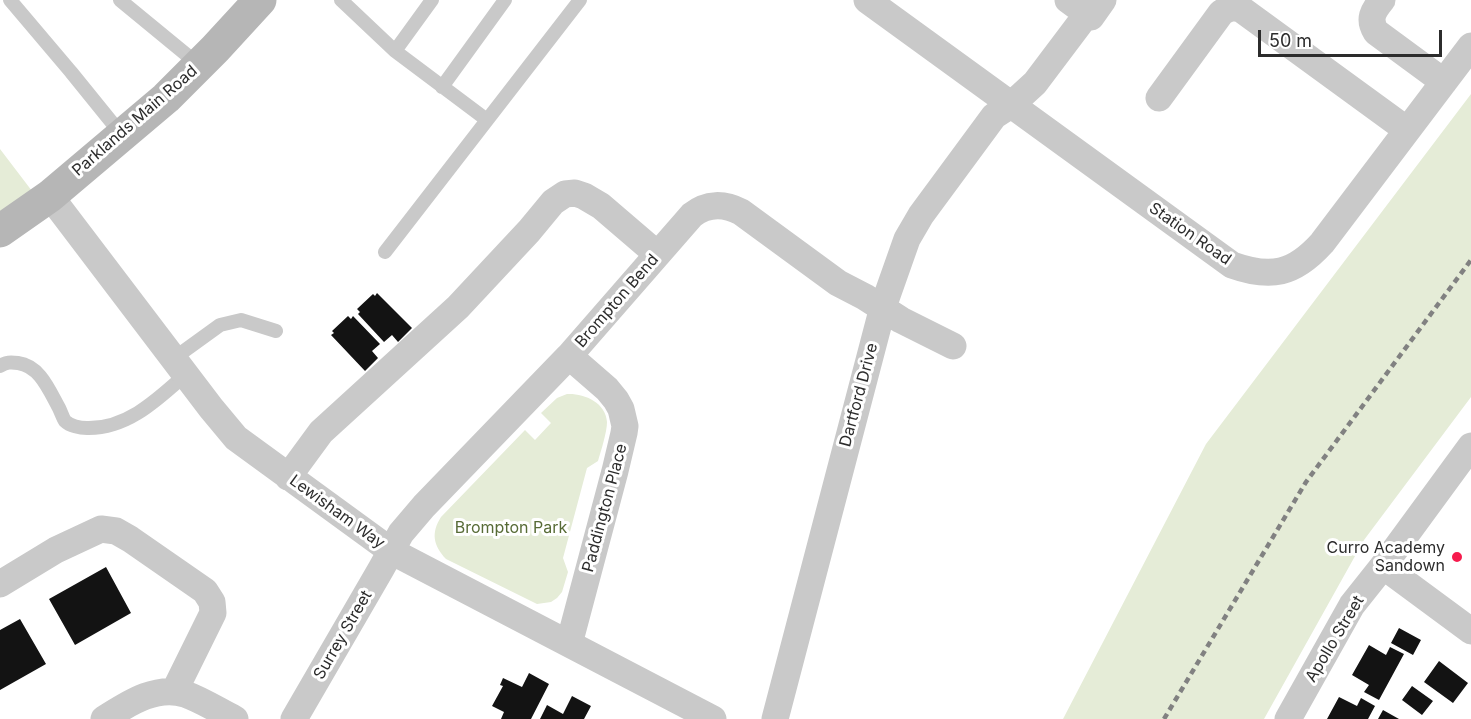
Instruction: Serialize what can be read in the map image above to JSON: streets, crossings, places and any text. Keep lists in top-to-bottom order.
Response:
{
  "streets": {
    "street": [
      "Parklands Main Road",
      "Station Road",
      "Brompton Bend",
      "Dartford Drive",
      "Paddington Place",
      "Lewisham Way",
      "Surrey Street",
      "Apollo Street"
    ]
  },
  "crossings": [
    ["Parklands Main Road", "Lewisham Way"],
    ["Station Road", "Dartford Drive"],
    ["Brompton Bend", "Dartford Drive"],
    ["Brompton Bend", "Paddington Place"],
    ["Brompton Bend", "Lewisham Way"],
    ["Brompton Bend", "Surrey Street"],
    ["Paddington Place", "Lewisham Way"],
    ["Lewisham Way", "Surrey Street"]
  ],
  "parks": ["Brompton Park"],
  "places": ["Curro Academy Sandown"],
  "scale_bar": "50 m"
}
